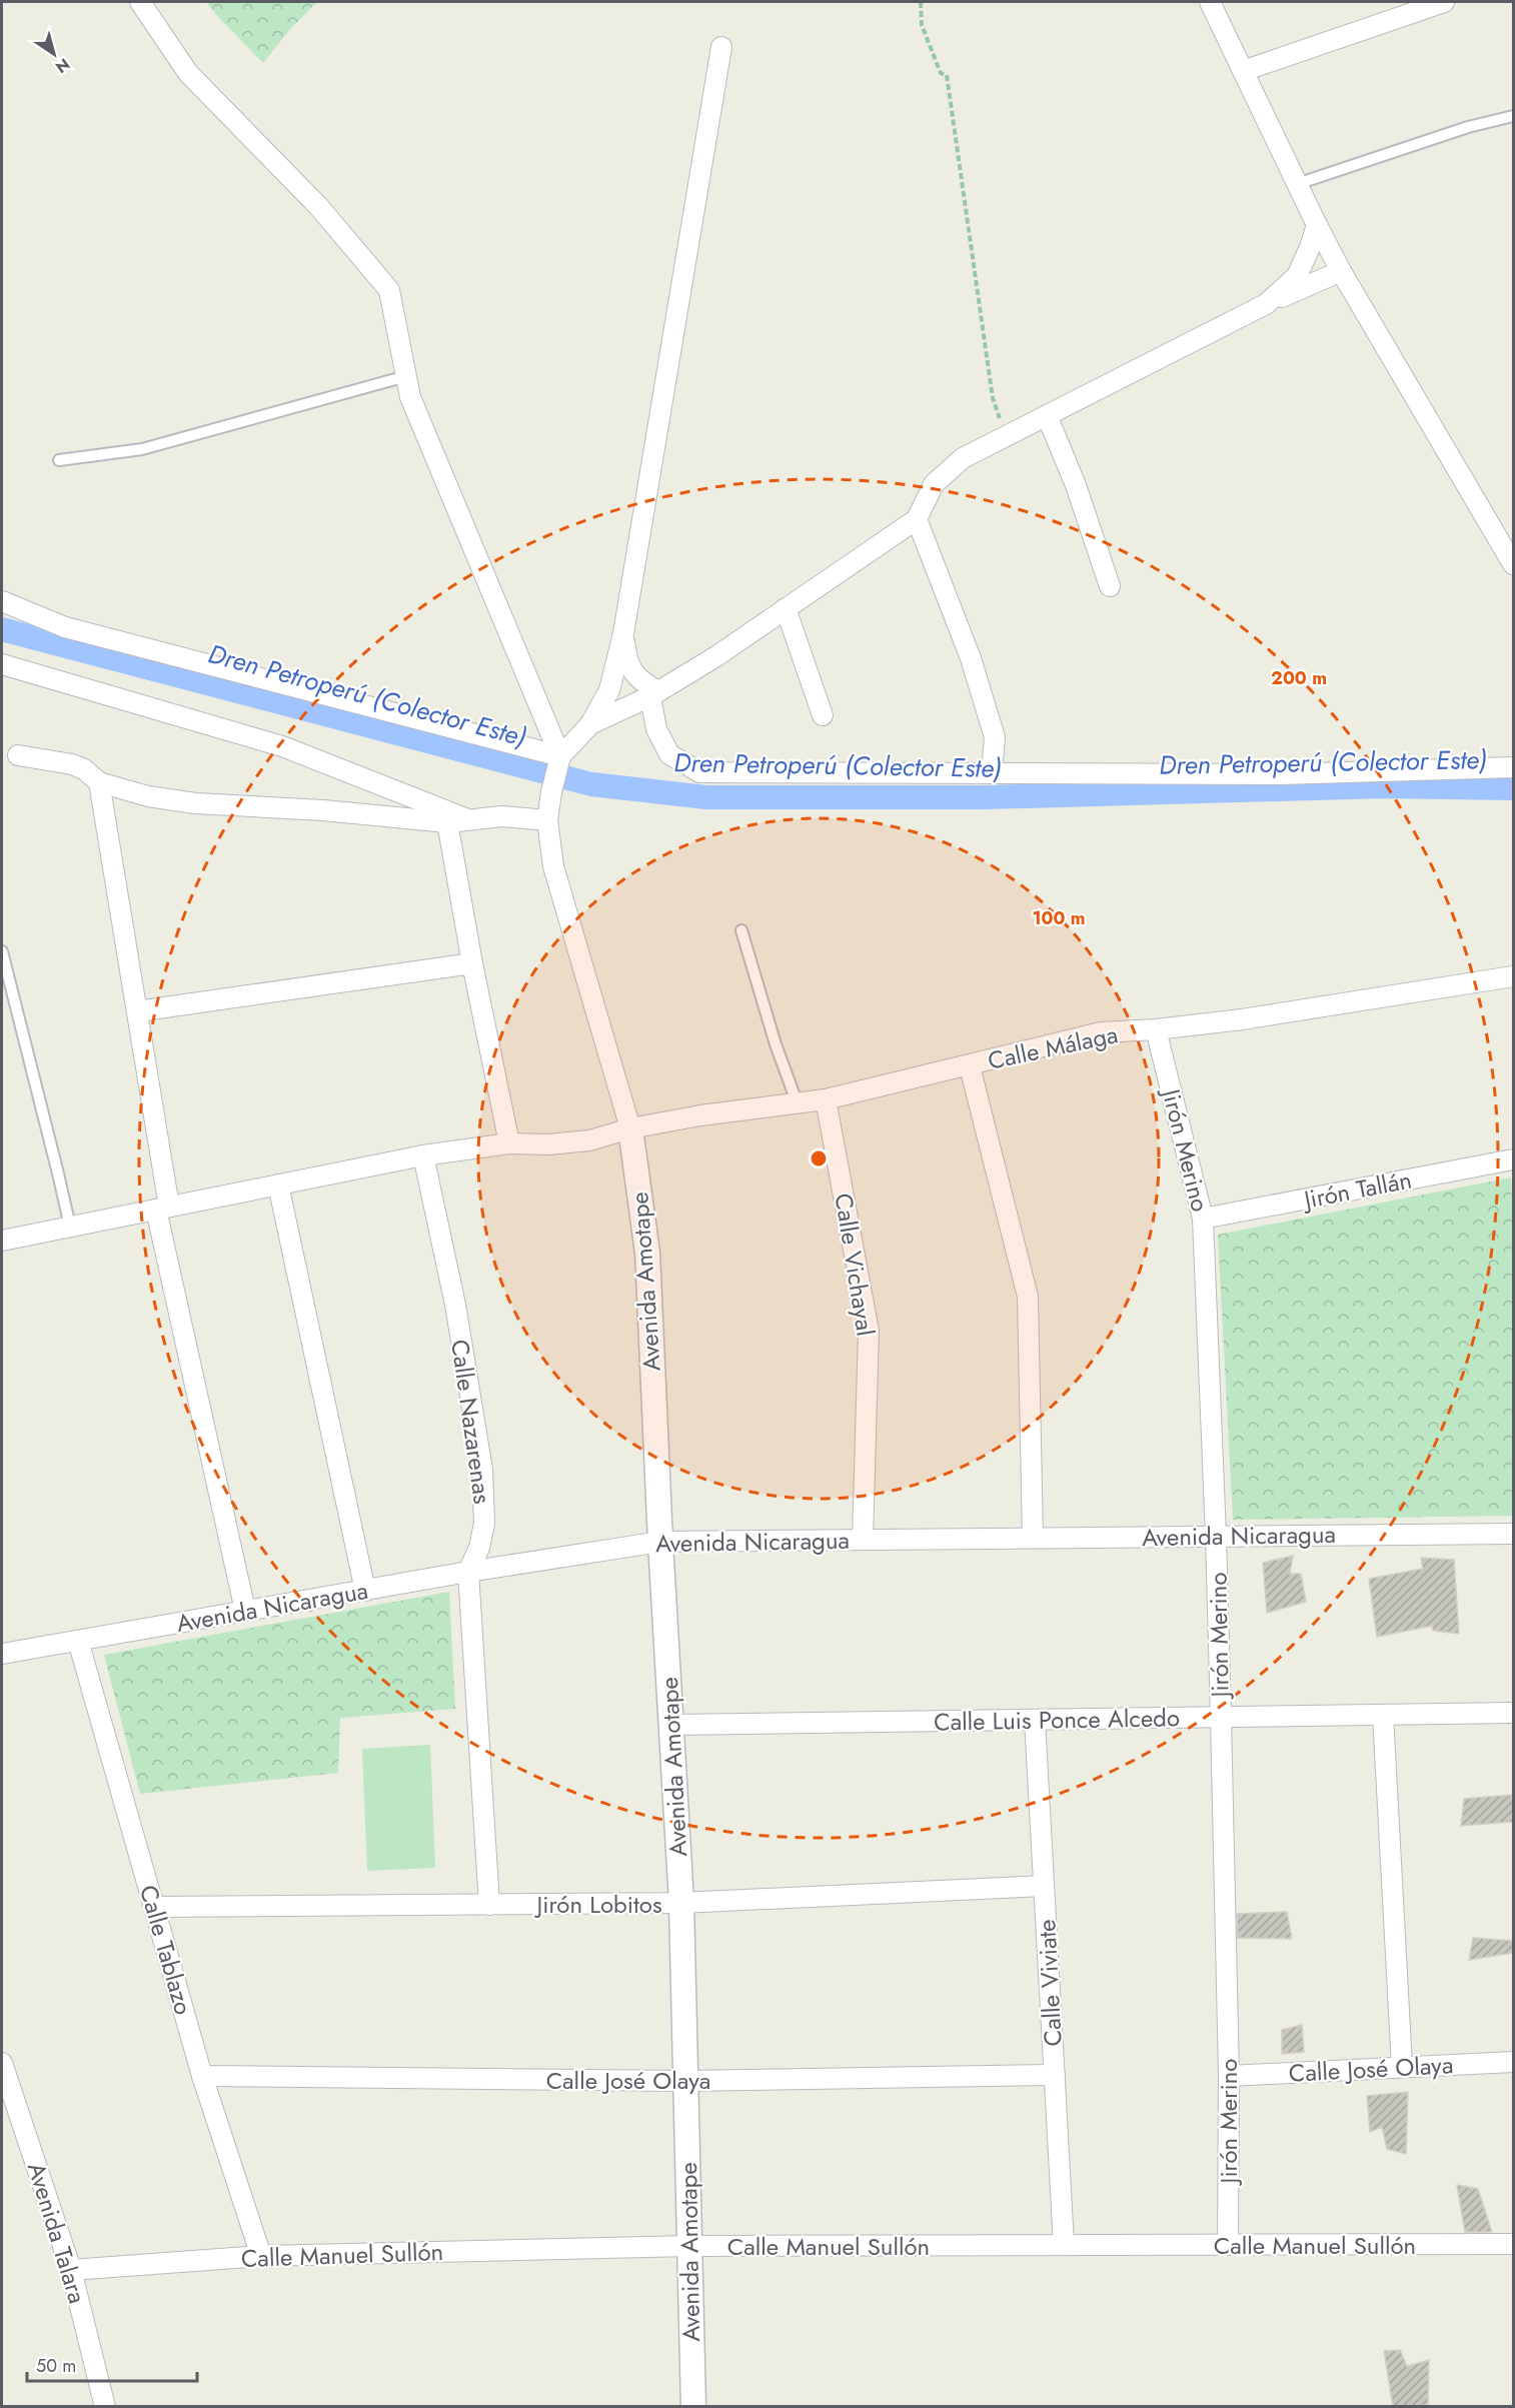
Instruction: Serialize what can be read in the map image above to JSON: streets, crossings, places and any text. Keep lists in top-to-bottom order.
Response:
{
  "streets": {
    "street": [
      "Calle Málaga",
      "Jirón Merino",
      "Jirón Tallán",
      "Calle Vichayal",
      "Avenida Amotape",
      "Calle Nazarenas",
      "Avenida Nicaragua",
      "Calle Luis Ponce Alcedo",
      "Jirón Lobitos",
      "Calle Tablazo",
      "Calle Viviate",
      "Calle José Olaya",
      "Avenida Talara",
      "Calle Manuel Sullón"
    ]
  },
  "crossings": [
    ["Calle Málaga", "Jirón Merino"],
    ["Calle Málaga", "Calle Vichayal"],
    ["Calle Málaga", "Avenida Amotape"],
    ["Calle Málaga", "Calle Nazarenas"],
    ["Jirón Merino", "Jirón Tallán"],
    ["Jirón Merino", "Avenida Nicaragua"],
    ["Jirón Merino", "Calle Luis Ponce Alcedo"],
    ["Jirón Merino", "Calle José Olaya"],
    ["Jirón Merino", "Calle Manuel Sullón"],
    ["Calle Vichayal", "Avenida Nicaragua"],
    ["Avenida Amotape", "Avenida Nicaragua"],
    ["Avenida Amotape", "Calle Luis Ponce Alcedo"],
    ["Avenida Amotape", "Jirón Lobitos"],
    ["Avenida Amotape", "Calle José Olaya"],
    ["Avenida Amotape", "Calle Manuel Sullón"],
    ["Calle Nazarenas", "Avenida Nicaragua"],
    ["Calle Nazarenas", "Jirón Lobitos"],
    ["Avenida Nicaragua", "Calle Tablazo"],
    ["Calle Luis Ponce Alcedo", "Calle Viviate"],
    ["Jirón Lobitos", "Calle Tablazo"],
    ["Jirón Lobitos", "Calle Viviate"],
    ["Calle Tablazo", "Calle José Olaya"],
    ["Calle Tablazo", "Calle Manuel Sullón"],
    ["Calle Viviate", "Calle José Olaya"],
    ["Calle Viviate", "Calle Manuel Sullón"],
    ["Avenida Talara", "Calle Manuel Sullón"]
  ],
  "water": ["Dren Petroperú (Colector Este)"],
  "scale_bar": "50 m",
  "north": "bottom right",
  "rings": ["200 m", "100 m"]
}
